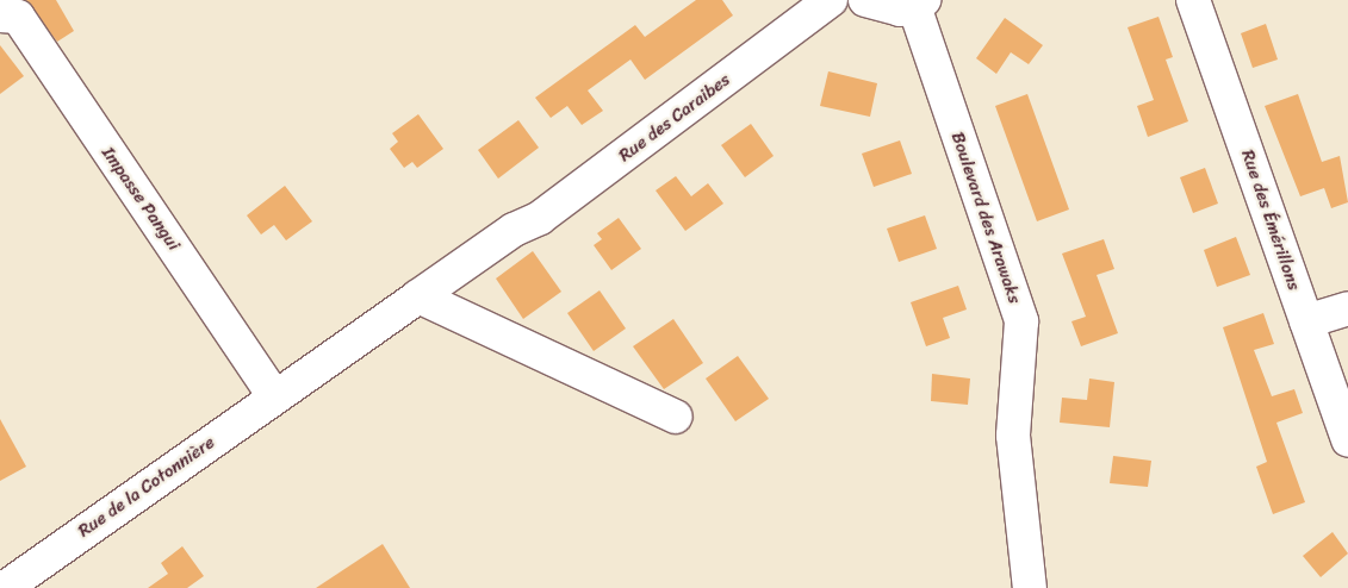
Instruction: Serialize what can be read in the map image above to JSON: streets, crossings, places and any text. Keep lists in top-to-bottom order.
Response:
{
  "streets": {
    "street": [
      "Rue des Caraibes",
      "Impasse Pangui",
      "Boulevard des Arawaks",
      "Rue des Émérillons",
      "Rue de la Cotonnière"
    ]
  },
  "crossings": [
    ["Rue des Caraibes", "Rue de la Cotonnière"],
    ["Impasse Pangui", "Rue de la Cotonnière"]
  ]
}
